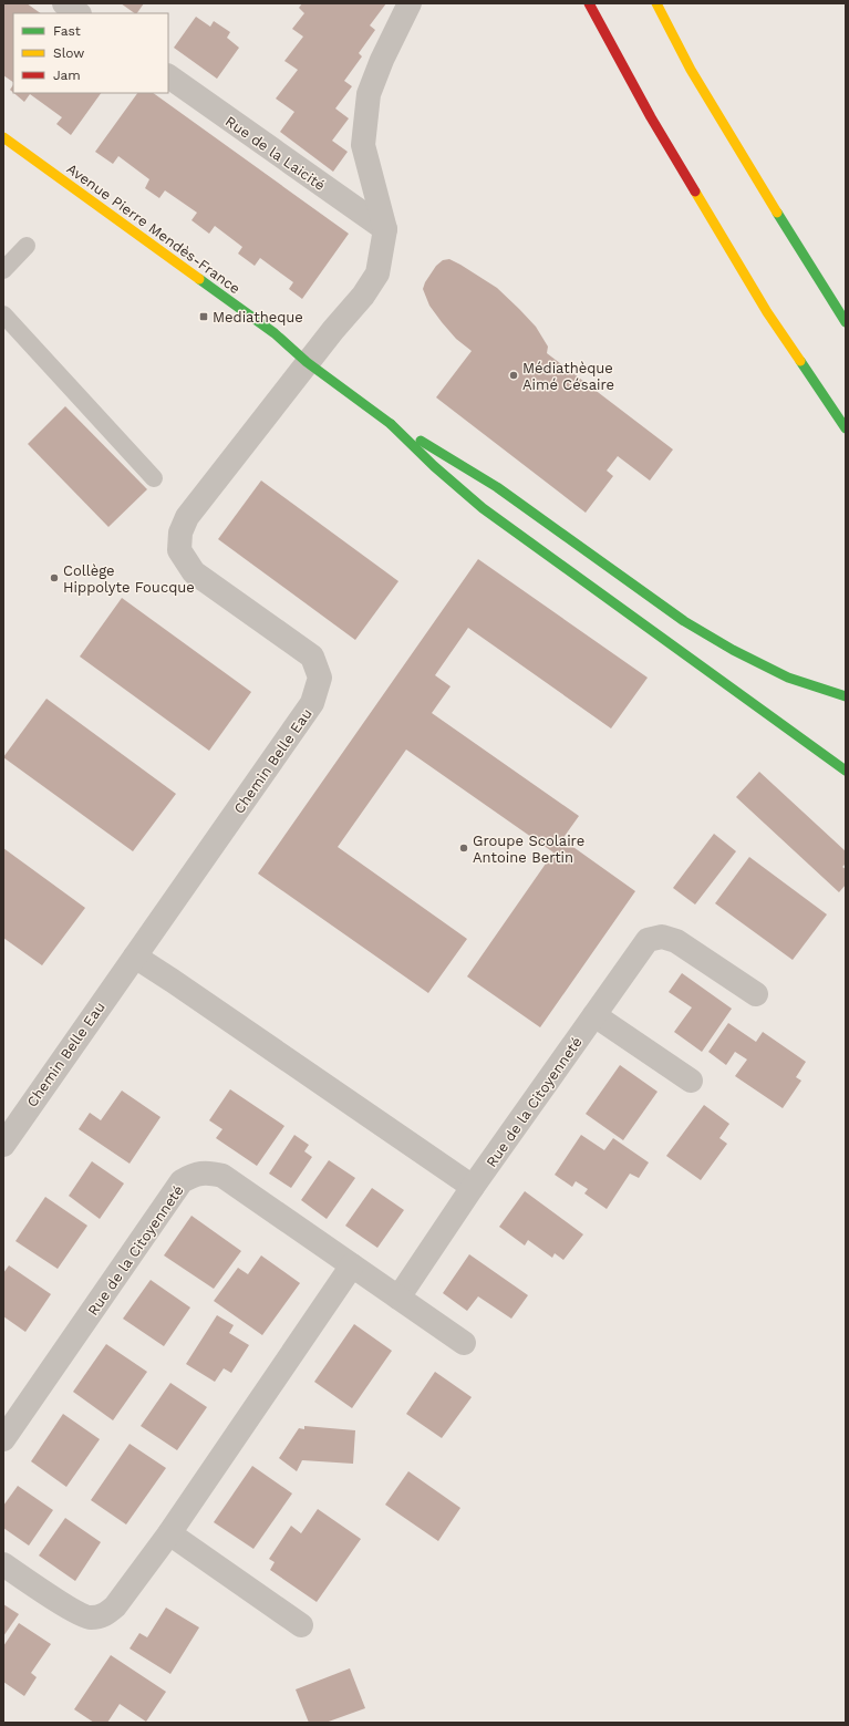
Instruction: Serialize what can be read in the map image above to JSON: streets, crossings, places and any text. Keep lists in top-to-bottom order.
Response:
{
  "streets": {
    "main road": ["Avenue Pierre Mendès-France"],
    "street": ["Rue de la Laicité", "Chemin Belle Eau", "Rue de la Citoyenneté"]
  },
  "crossings": [
    ["Avenue Pierre Mendès-France", "Chemin Belle Eau"]
  ],
  "places": {
    "transit": ["Mediatheque"],
    "other": ["Médiathèque Aimé Césaire", "Collège Hippolyte Foucque", "Groupe Scolaire Antoine Bertin"]
  },
  "legend": ["Fast", "Slow", "Jam"]
}
